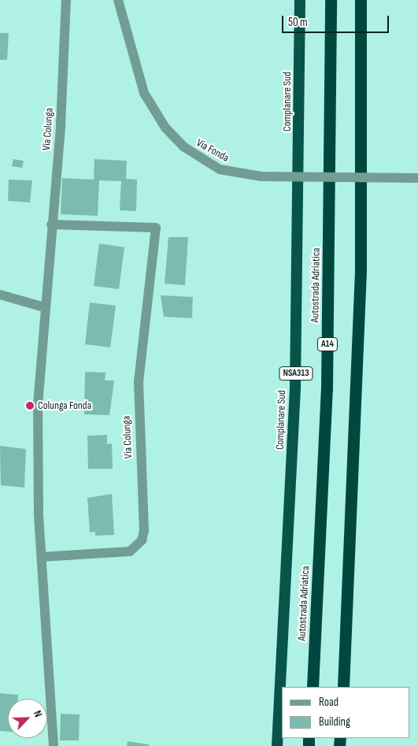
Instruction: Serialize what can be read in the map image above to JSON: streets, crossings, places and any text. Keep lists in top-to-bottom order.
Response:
{
  "streets": {
    "highway": [
      "Complanare Sud",
      "Autostrada Adriatica",
      "A14",
      "NSA313"
    ],
    "street": ["Via Colunga", "Via Fonda"]
  },
  "places": ["Colunga Fonda"],
  "legend": ["Road", "Building"],
  "scale_bar": "50 m",
  "north": "top right"
}
